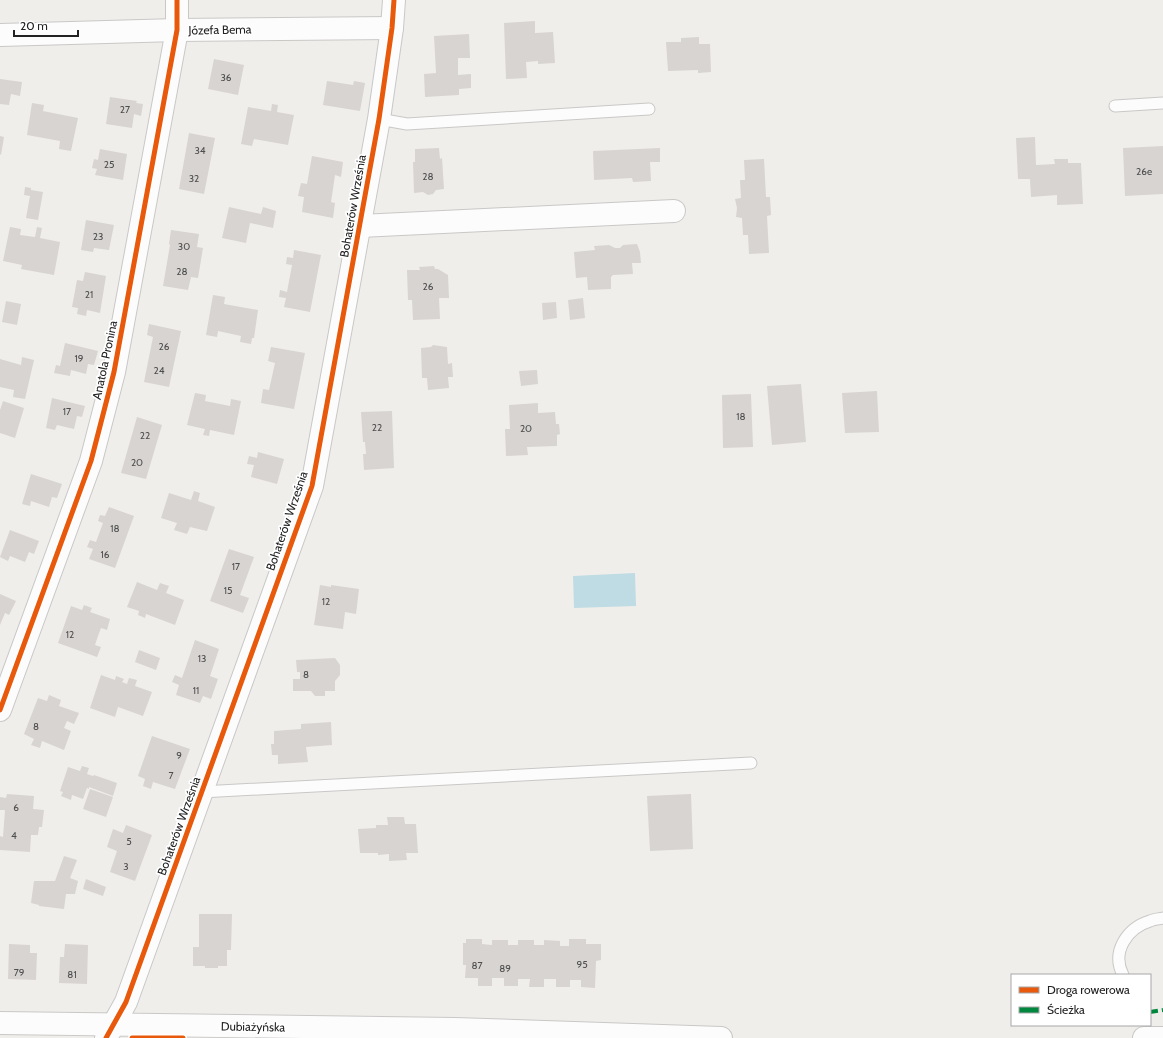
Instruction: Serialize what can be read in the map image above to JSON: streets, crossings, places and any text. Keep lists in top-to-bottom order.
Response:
{
  "streets": {
    "street": [
      "Józefa Bema",
      "Bohaterów Września",
      "Anatola Pronina",
      "Dubiażyńska"
    ]
  },
  "crossings": [
    ["Józefa Bema", "Bohaterów Września"],
    ["Józefa Bema", "Anatola Pronina"],
    ["Bohaterów Września", "Dubiażyńska"]
  ],
  "house_numbers": [
    "36",
    "27",
    "34",
    "25",
    "26e",
    "28",
    "32",
    "23",
    "30",
    "28",
    "26",
    "21",
    "26",
    "19",
    "24",
    "17",
    "18",
    "22",
    "20",
    "22",
    "20",
    "18",
    "16",
    "17",
    "15",
    "12",
    "12",
    "13",
    "8",
    "11",
    "8",
    "9",
    "7",
    "6",
    "4",
    "5",
    "3",
    "95",
    "87",
    "89",
    "79",
    "81"
  ],
  "legend": ["Droga rowerowa", "Ścieżka"],
  "scale_bar": "20 m"
}
